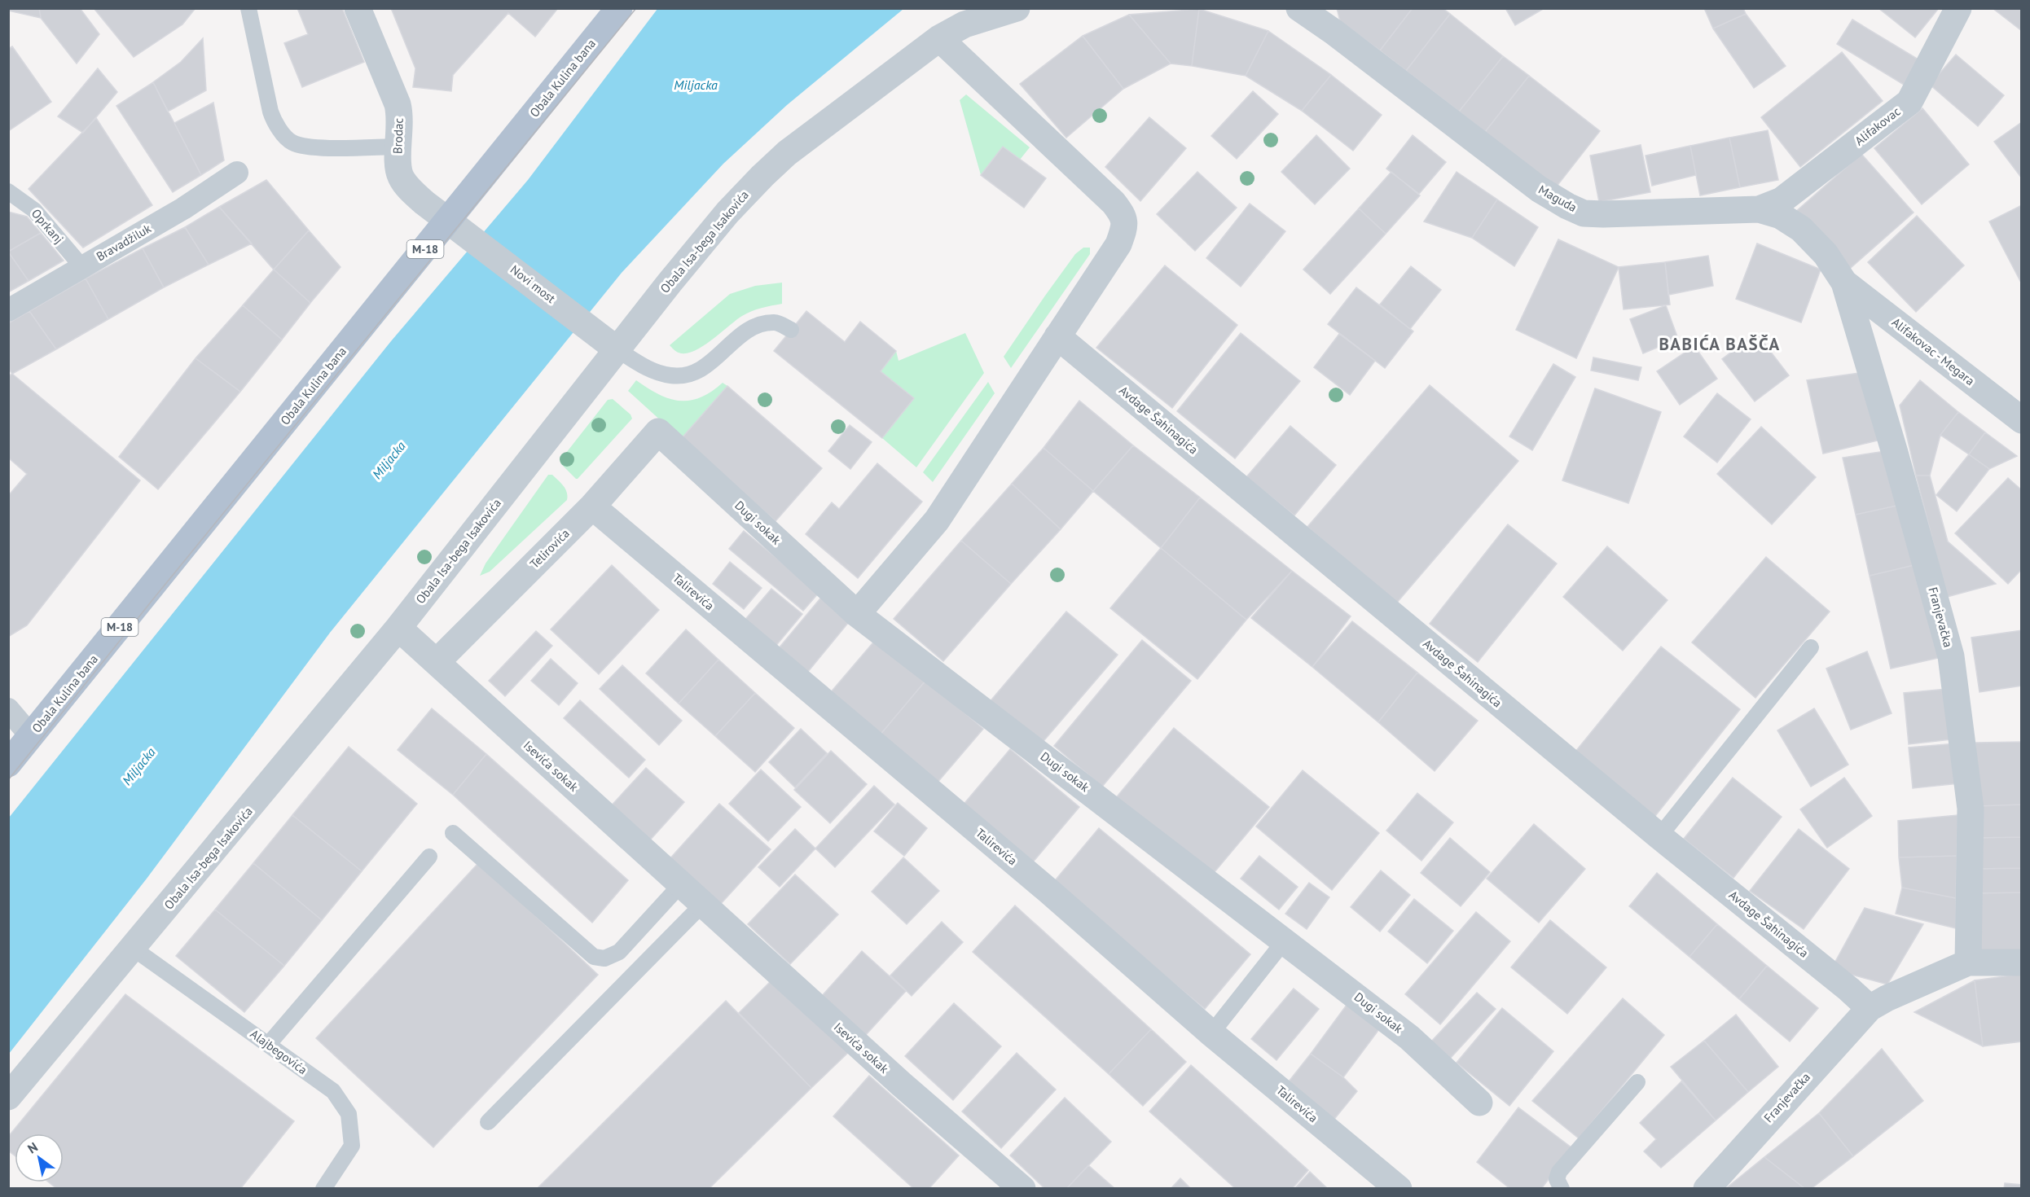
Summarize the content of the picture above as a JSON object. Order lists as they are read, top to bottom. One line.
{"streets":{"main road":["Obala Kulina bana","M-18"],"street":["Alifakovac","Brodac","Maguda","Obala Isa-bega Isakovića","Bravadžiluk","Novi most","Alifakovac - Megara","Avdage Šahinagića","Dugi sokak","Telirovića","Talirevića","Franjevačka","Isevića sokak"],"lane":["Oprkanj","Alajbegovića"]},"crossings":[["Obala Kulina bana","Brodac"],["Obala Kulina bana","Novi most"],["Alifakovac","Maguda"],["Brodac","Novi most"],["Maguda","Alifakovac - Megara"],["Maguda","Franjevačka"],["Oprkanj","Bravadžiluk"],["Obala Isa-bega Isakovića","Novi most"],["Obala Isa-bega Isakovića","Isevića sokak"],["Obala Isa-bega Isakovića","Alajbegovića"],["Alifakovac - Megara","Franjevačka"],["Avdage Šahinagića","Franjevačka"],["Dugi sokak","Telirovića"],["Telirovića","Talirevića"],["Telirovića","Isevića sokak"]],"districts":["BABIĆA BAŠČA"],"water":["Miljacka"],"north":"top left"}
